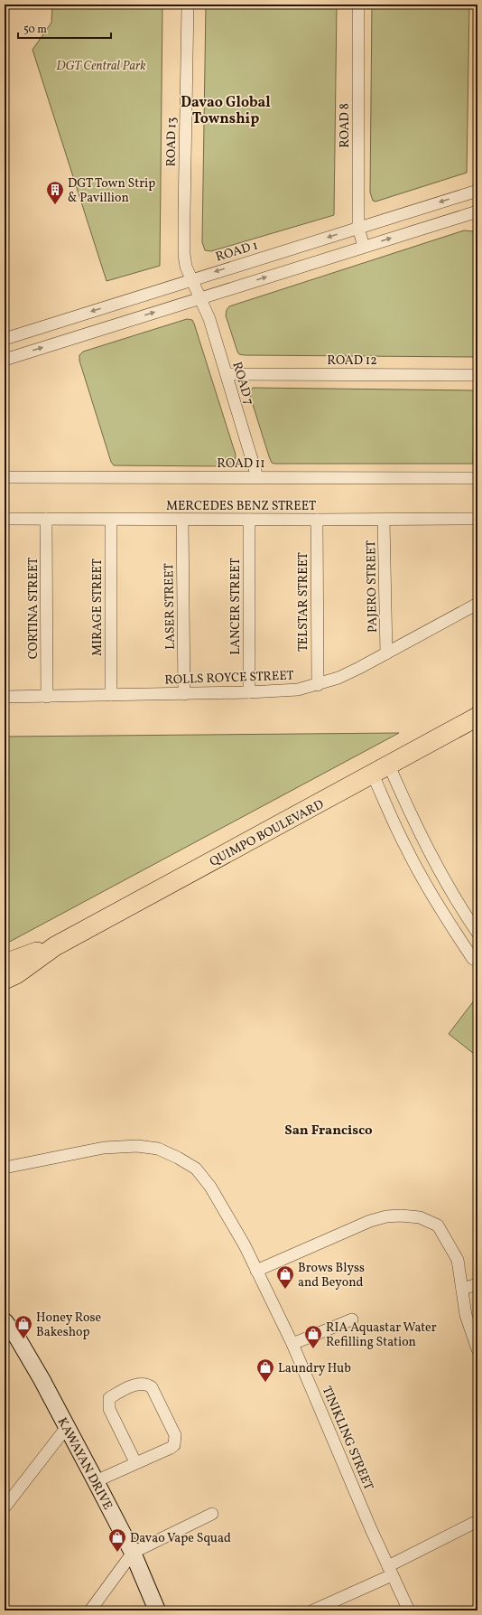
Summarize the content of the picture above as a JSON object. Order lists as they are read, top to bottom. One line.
{"streets":{"main road":["QUIMPO BOULEVARD"],"street":["ROAD 8","ROAD 13","ROAD 1","ROAD 12","ROAD 7","ROAD 11","MERCEDES BENZ STREET","PAJERO STREET","TELSTAR STREET","LASER STREET","LANCER STREET","MIRAGE STREET","CORTINA STREET","ROLLS ROYCE STREET","TINIKLING STREET","KAWAYAN DRIVE"]},"crossings":[["ROAD 8","ROAD 1"],["ROAD 13","ROAD 1"],["ROAD 13","ROAD 7"],["ROAD 12","ROAD 7"],["ROAD 7","ROAD 11"],["MERCEDES BENZ STREET","PAJERO STREET"],["MERCEDES BENZ STREET","TELSTAR STREET"],["MERCEDES BENZ STREET","LASER STREET"],["MERCEDES BENZ STREET","LANCER STREET"],["MERCEDES BENZ STREET","MIRAGE STREET"],["MERCEDES BENZ STREET","CORTINA STREET"],["PAJERO STREET","ROLLS ROYCE STREET"],["TELSTAR STREET","ROLLS ROYCE STREET"],["LASER STREET","ROLLS ROYCE STREET"],["LANCER STREET","ROLLS ROYCE STREET"],["MIRAGE STREET","ROLLS ROYCE STREET"],["CORTINA STREET","ROLLS ROYCE STREET"]],"districts":["Davao Global Township","San Francisco"],"parks":["DGT Central Park"],"places":{"building":["DGT Town Strip & Pavillion"],"shop":["Brows Blyss and Beyond","Honey Rose Bakeshop","RIA Aquastar Water Refilling Station","Laundry Hub","Davao Vape Squad"]},"scale_bar":"50 m"}
